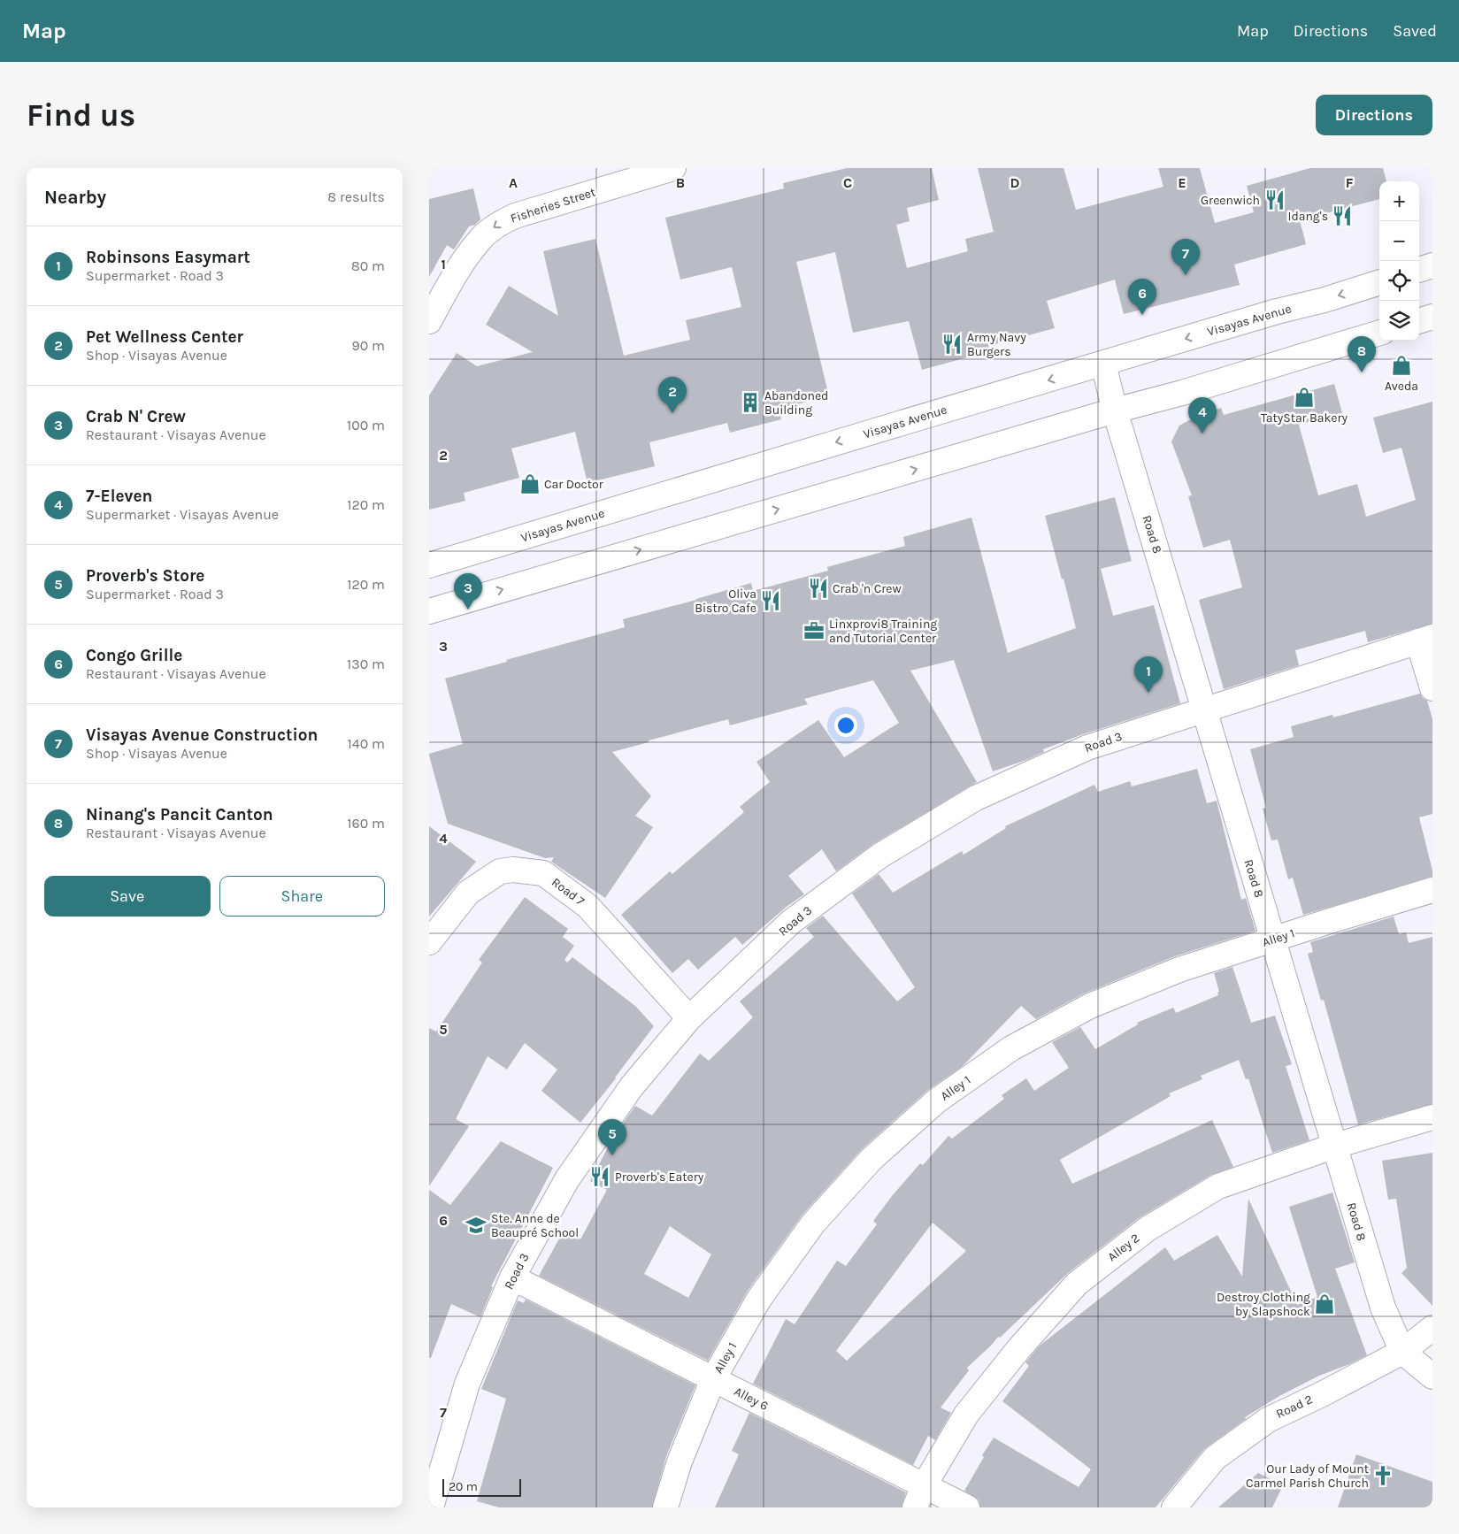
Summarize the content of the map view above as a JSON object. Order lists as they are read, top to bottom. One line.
{"streets":{"street":["Fisheries Street","Visayas Avenue","Road 8","Road 3","Road 7","Alley 1","Alley 2","Alley 6","Road 2"]},"crossings":[["Visayas Avenue","Road 8"],["Road 8","Road 3"],["Road 8","Alley 1"],["Road 8","Alley 2"],["Road 8","Road 2"],["Road 3","Road 7"],["Road 3","Alley 6"],["Alley 1","Alley 6"],["Alley 2","Alley 6"]],"one_way":["Fisheries Street"],"places":{"restaurant":["Greenwich","Idang's","Army Navy Burgers","Crab 'n Crew","Oliva Bistro Cafe","Proverb's Eatery"],"shop":["Aveda","TatyStar Bakery","Car Doctor","Destroy Clothing by Slapshock"],"building":["Abandoned Building"],"office":["Linxprovi8 Training and Tutorial Center"],"school or university":["Ste. Anne de Beaupré School"],"church":["Our Lady of Mount Carmel Parish Church"]},"scale_bar":"20 m","page":{"header":"Map","nav":["Map","Directions","Saved"],"buttons":["Directions",["Save","Share"]],"title":"Find us","heading":["Nearby","8 results"],"map_buttons":["+","−"],"list":[{"mark":"1","name":"Robinsons Easymart","note":"Supermarket · Road 3","value":"80 m"},{"mark":"2","name":"Pet Wellness Center","note":"Shop · Visayas Avenue","value":"90 m"},{"mark":"3","name":"Crab N' Crew","note":"Restaurant · Visayas Avenue","value":"100 m"},{"mark":"4","name":"7-Eleven","note":"Supermarket · Visayas Avenue","value":"120 m"},{"mark":"5","name":"Proverb's Store","note":"Supermarket · Road 3","value":"120 m"},{"mark":"6","name":"Congo Grille","note":"Restaurant · Visayas Avenue","value":"130 m"},{"mark":"7","name":"Visayas Avenue Construction","note":"Shop · Visayas Avenue","value":"140 m"},{"mark":"8","name":"Ninang's Pancit Canton","note":"Restaurant · Visayas Avenue","value":"160 m"}],"pins":["7","6","8","2","4","3","1","5"],"scale":"20 m"},"grid":{"columns":["A","B","C","D","E","F"],"rows":["1","2","3","4","5","6","7"]}}
